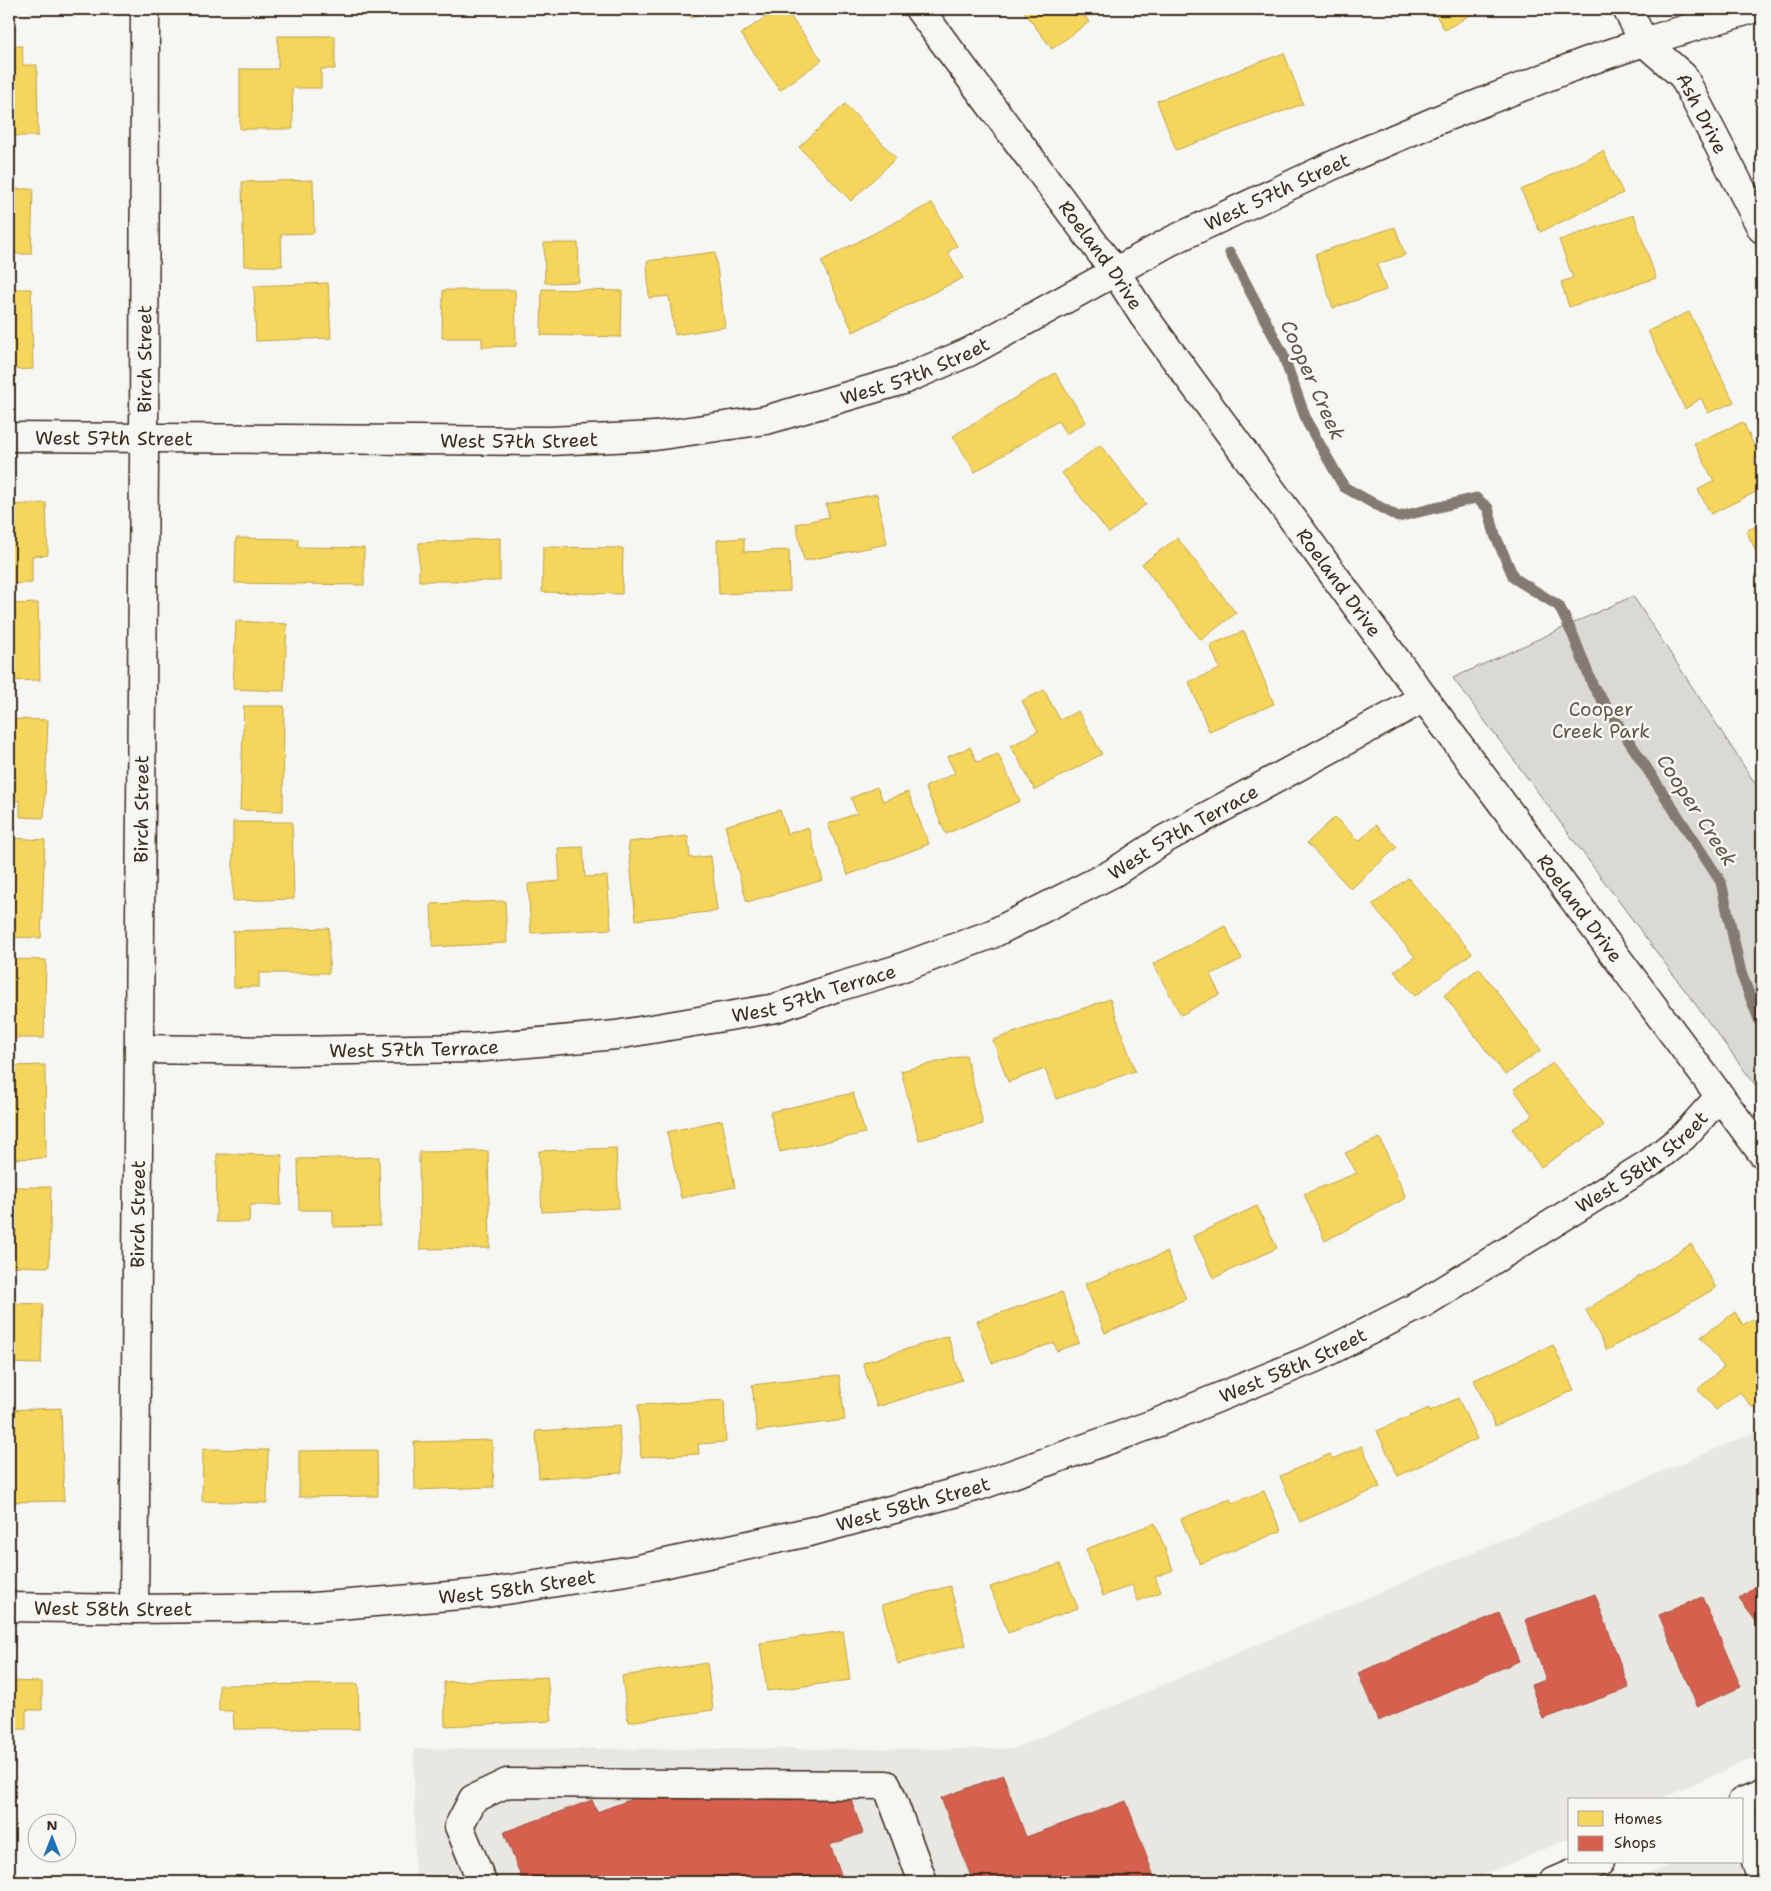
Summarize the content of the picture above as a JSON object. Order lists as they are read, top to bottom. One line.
{"streets":{"street":["Ash Drive","West 57th Street","Roeland Drive","Birch Street","West 57th Terrace","West 58th Street"]},"crossings":[["Ash Drive","West 57th Street"],["West 57th Street","Roeland Drive"],["West 57th Street","Birch Street"],["Roeland Drive","West 57th Terrace"],["Roeland Drive","West 58th Street"],["Birch Street","West 57th Terrace"],["Birch Street","West 58th Street"]],"water":["Cooper Creek"],"parks":["Cooper Creek Park"],"legend":["Homes","Shops"],"north":"top"}
